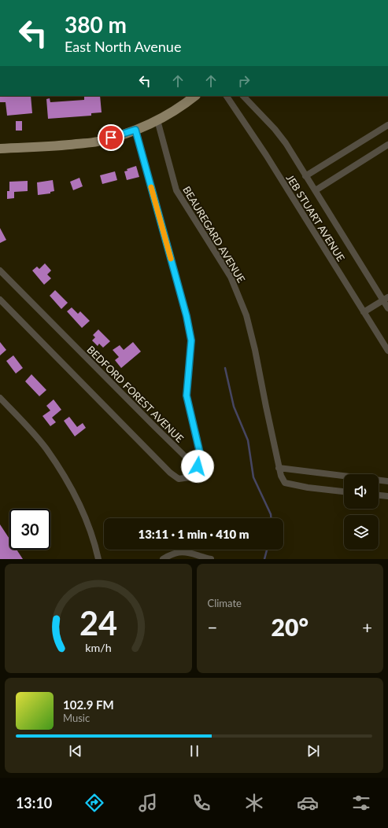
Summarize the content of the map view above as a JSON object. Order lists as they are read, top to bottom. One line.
{"streets":{"street":["JEB STUART AVENUE","BEAUREGARD AVENUE","BEDFORD FOREST AVENUE"]},"page":{"turn":["380 m","East North Avenue"],"limit":"30","trip":"13:11 · 1 min · 410 m","tile":"Climate","heat":["−","20°","+"],"song":["102.9 FM","Music"],"tabs":"13:10","gauge":["24","km/h"]}}
